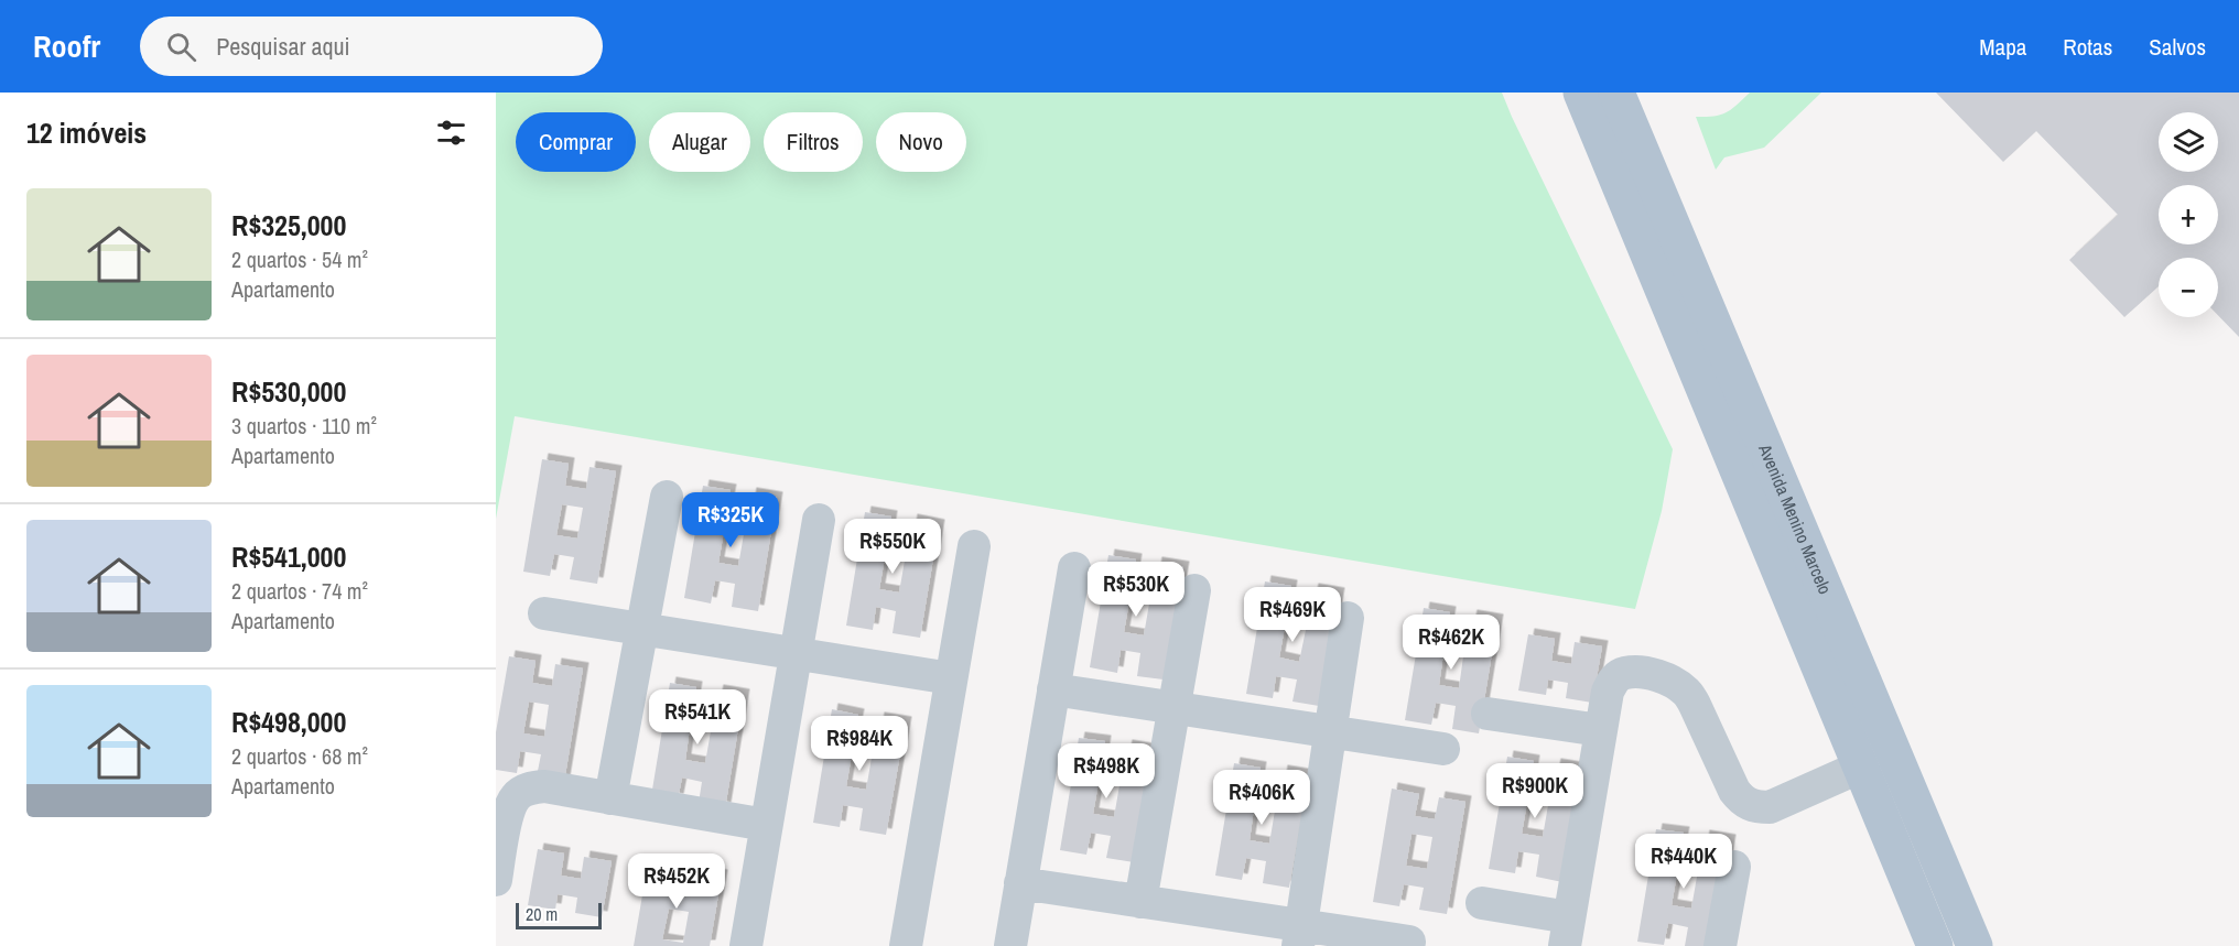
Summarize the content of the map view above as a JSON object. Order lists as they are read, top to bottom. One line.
{"streets":{"main road":["Avenida Menino Marcelo"]},"scale_bar":"20 m","page":{"header":"Roofr","search":"Pesquisar aqui","nav":["Mapa","Rotas","Salvos"],"heading":"12 imóveis","map_buttons":["+","−"],"chip":["Comprar","Alugar","Filtros","Novo"],"list":[{"name":"R$325,000","note":"2 quartos · 54 m² · Apartamento"},{"name":"R$530,000","note":"3 quartos · 110 m² · Apartamento"},{"name":"R$541,000","note":"2 quartos · 74 m² · Apartamento"},{"name":"R$498,000","note":"2 quartos · 68 m² · Apartamento"}],"price":["R$325K","R$550K","R$530K","R$469K","R$462K","R$541K","R$984K","R$498K","R$900K","R$406K","R$440K","R$452K"],"scale":"20 m"}}
